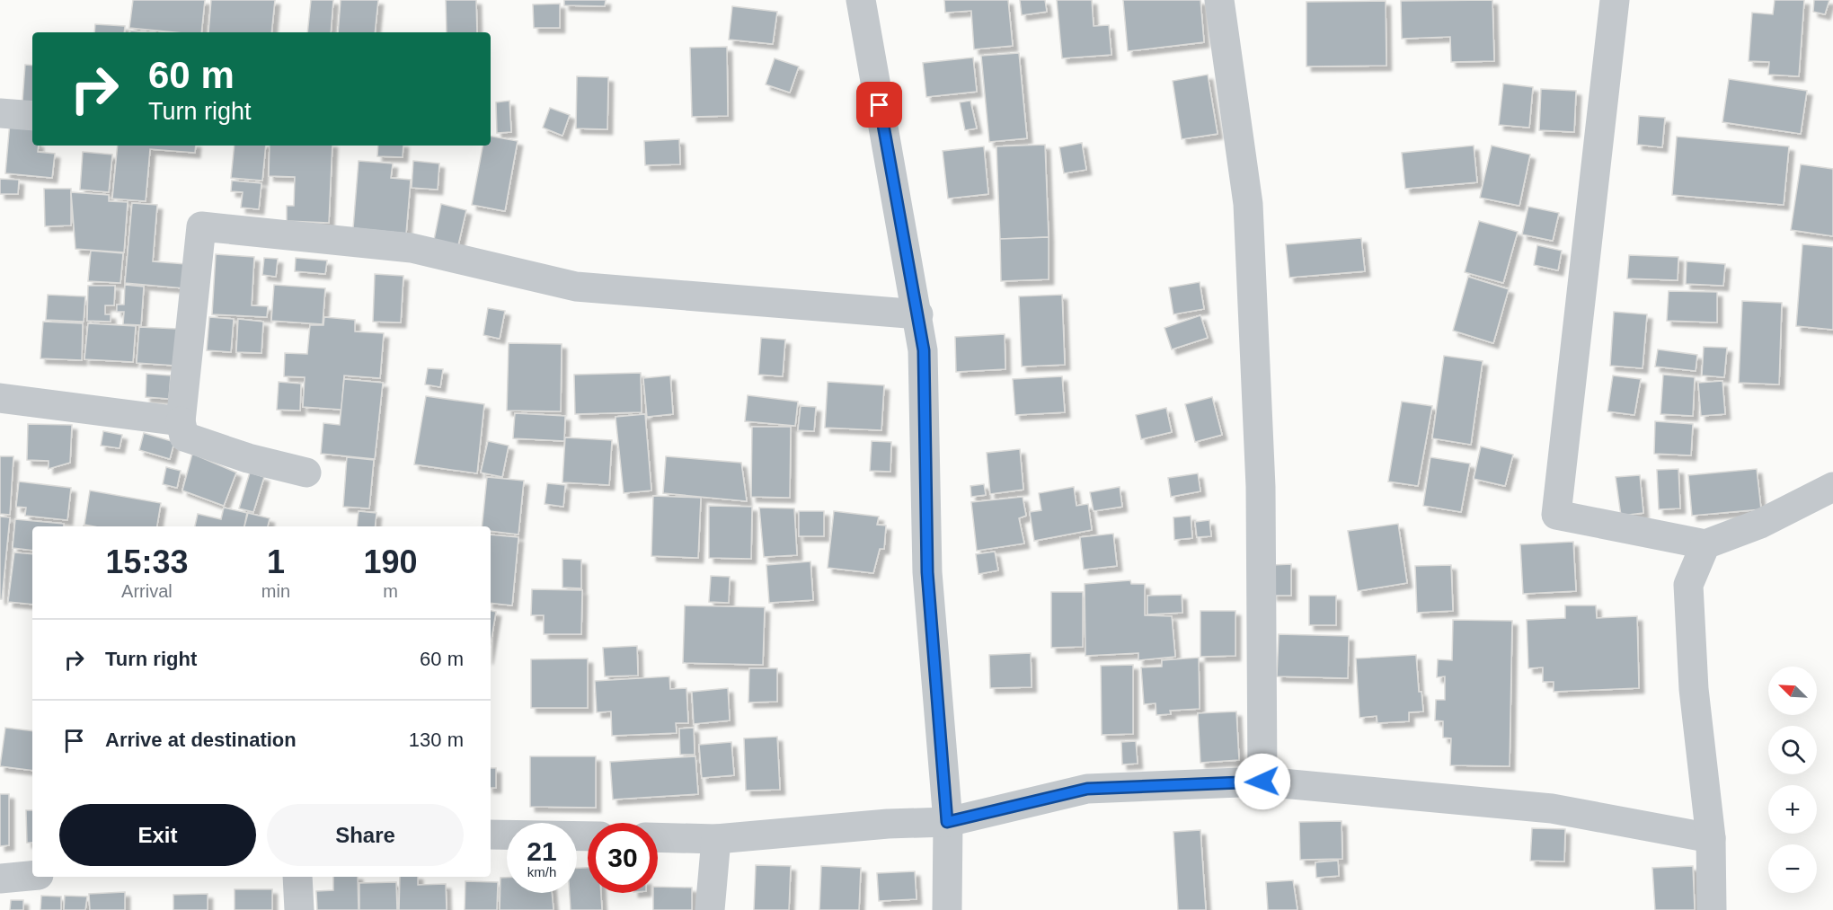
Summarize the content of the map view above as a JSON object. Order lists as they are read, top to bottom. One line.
{"north":"top left","page":{"turn":["60 m","Turn right"],"eta":["15:33","Arrival","1","min","190","m"],"list":[{"name":"Turn right","value":"60 m"},{"name":"Arrive at destination","value":"130 m"}],"map_buttons":["+","−"],"buttons":["Exit","Share"],"speed":"21 km/h","limit":"30"}}
